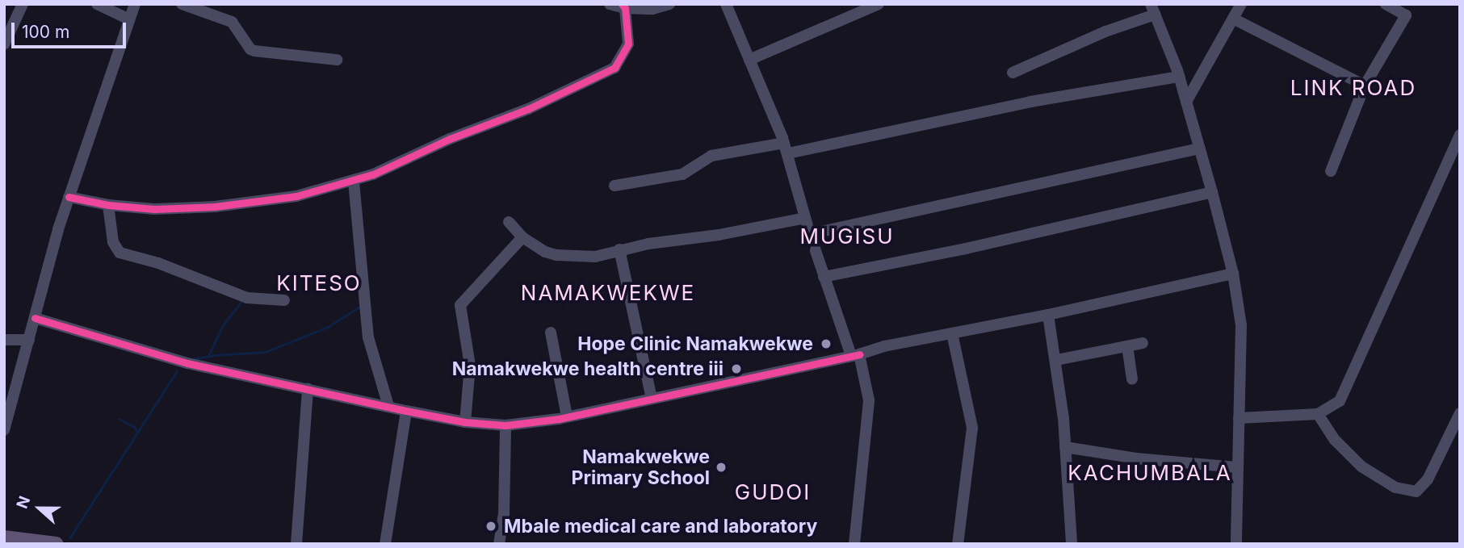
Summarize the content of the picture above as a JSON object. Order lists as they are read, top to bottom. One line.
{"districts":["LINK ROAD","MUGISU","KITESO","NAMAKWEKWE","KACHUMBALA","GUDOI"],"places":["Hope Clinic Namakwekwe","Namakwekwe health centre iii","Namakwekwe Primary School","Mbale medical care and laboratory"],"scale_bar":"100 m","north":"left"}
